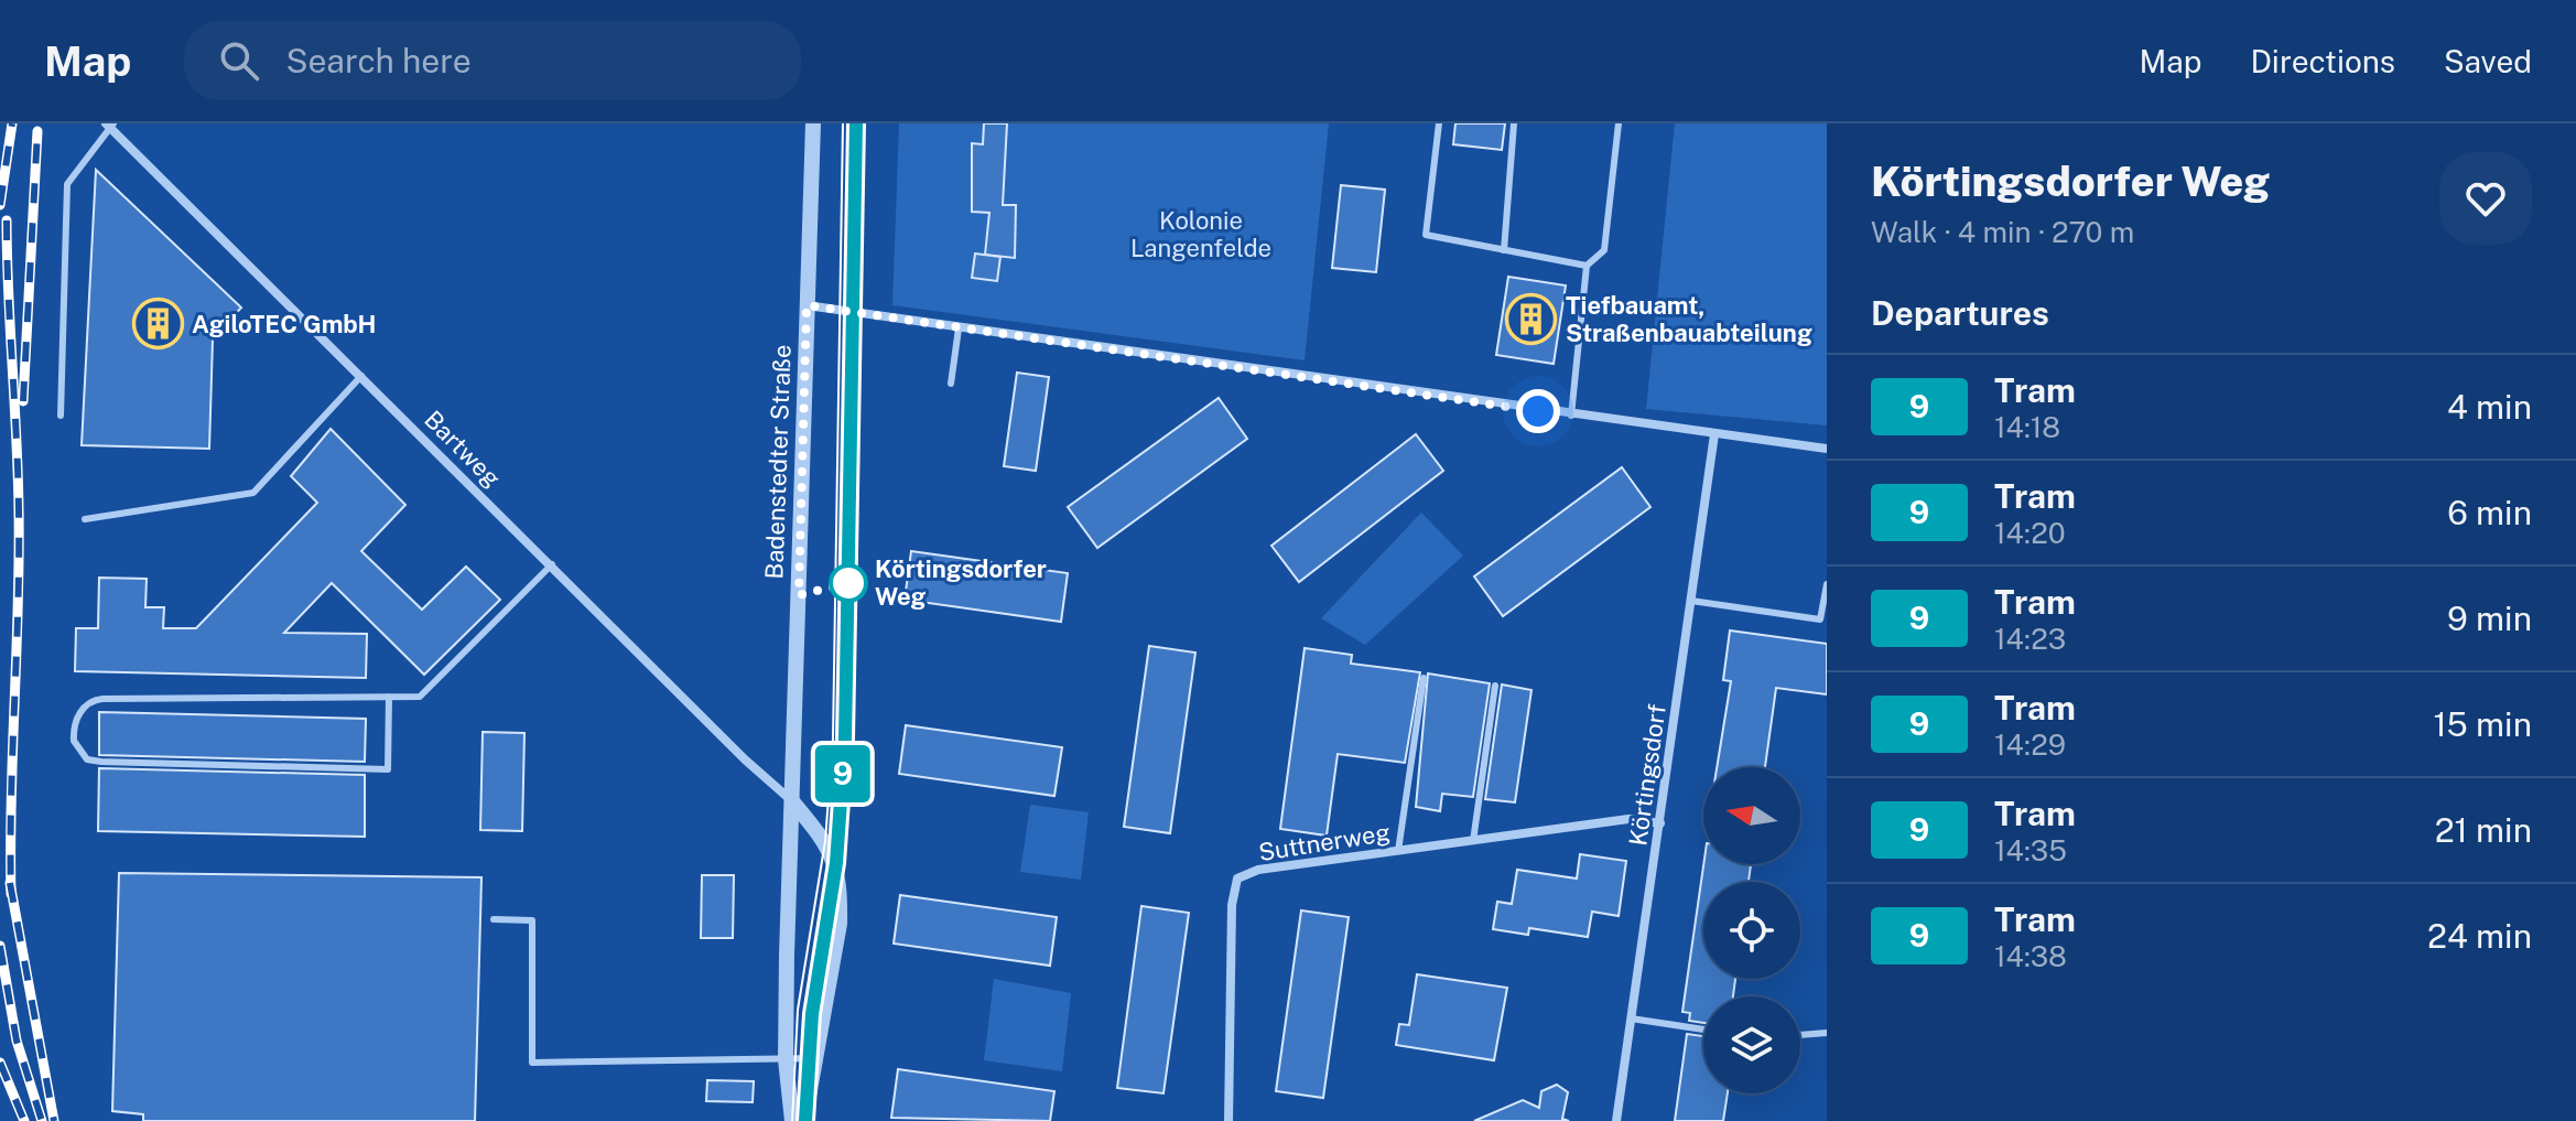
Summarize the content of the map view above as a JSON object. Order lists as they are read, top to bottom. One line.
{"streets":{"street":["Bartweg","Badenstedter Straße","Körtingsdorf","Suttnerweg"]},"crossings":[["Bartweg","Badenstedter Straße"],["Körtingsdorf","Suttnerweg"]],"parks":["Kolonie Langenfelde"],"places":{"building":["Tiefbauamt, Straßenbauabteilung","AgiloTEC GmbH"],"other":["Körtingsdorfer Weg"]},"lines":["tram line 9"],"north":"left","page":{"header":"Map","search":"Search here","nav":["Map","Directions","Saved"],"on_map":"9","heading":[["Körtingsdorfer Weg","Walk · 4 min · 270 m"],"Departures"],"list":[{"mark":"9","name":"Tram","note":"14:18","value":"4 min"},{"mark":"9","name":"Tram","note":"14:20","value":"6 min"},{"mark":"9","name":"Tram","note":"14:23","value":"9 min"},{"mark":"9","name":"Tram","note":"14:29","value":"15 min"},{"mark":"9","name":"Tram","note":"14:35","value":"21 min"},{"mark":"9","name":"Tram","note":"14:38","value":"24 min"}]}}
